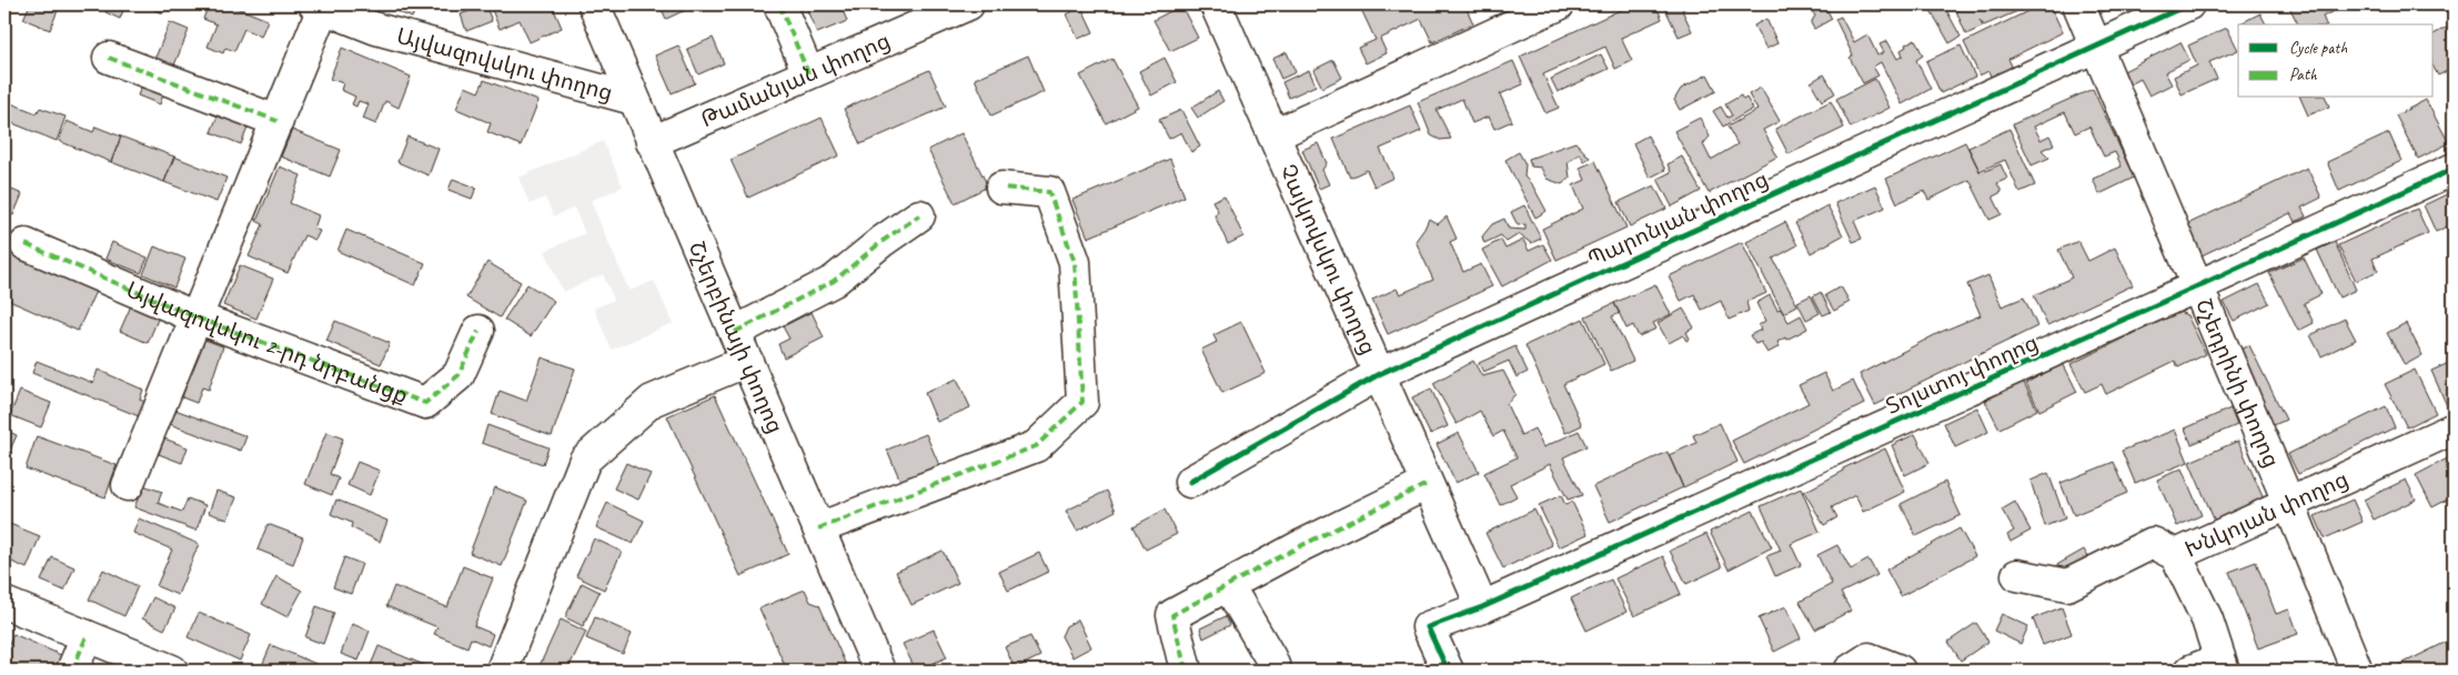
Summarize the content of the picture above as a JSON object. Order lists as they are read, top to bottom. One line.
{"streets":{"street":["Այվազովսկու փողոց","Թամանյան փողոց","Պարոնյան փողոց","Չայկովսկու փողոց","Շչերբինայի փողոց","Այվազովսկու 2-րդ նրբանցք","Տոլստոյ փողոց","Շչեդրինի փողոց","Խնկոյան փողոց"]},"crossings":[["Այվազովսկու փողոց","Շչերբինայի փողոց"],["Թամանյան փողոց","Շչերբինայի փողոց"],["Պարոնյան փողոց","Չայկովսկու փողոց"],["Պարոնյան փողոց","Շչեդրինի փողոց"],["Չայկովսկու փողոց","Տոլստոյ փողոց"],["Տոլստոյ փողոց","Շչեդրինի փողոց"],["Շչեդրինի փողոց","Խնկոյան փողոց"]],"legend":["Cycle path","Path"]}
